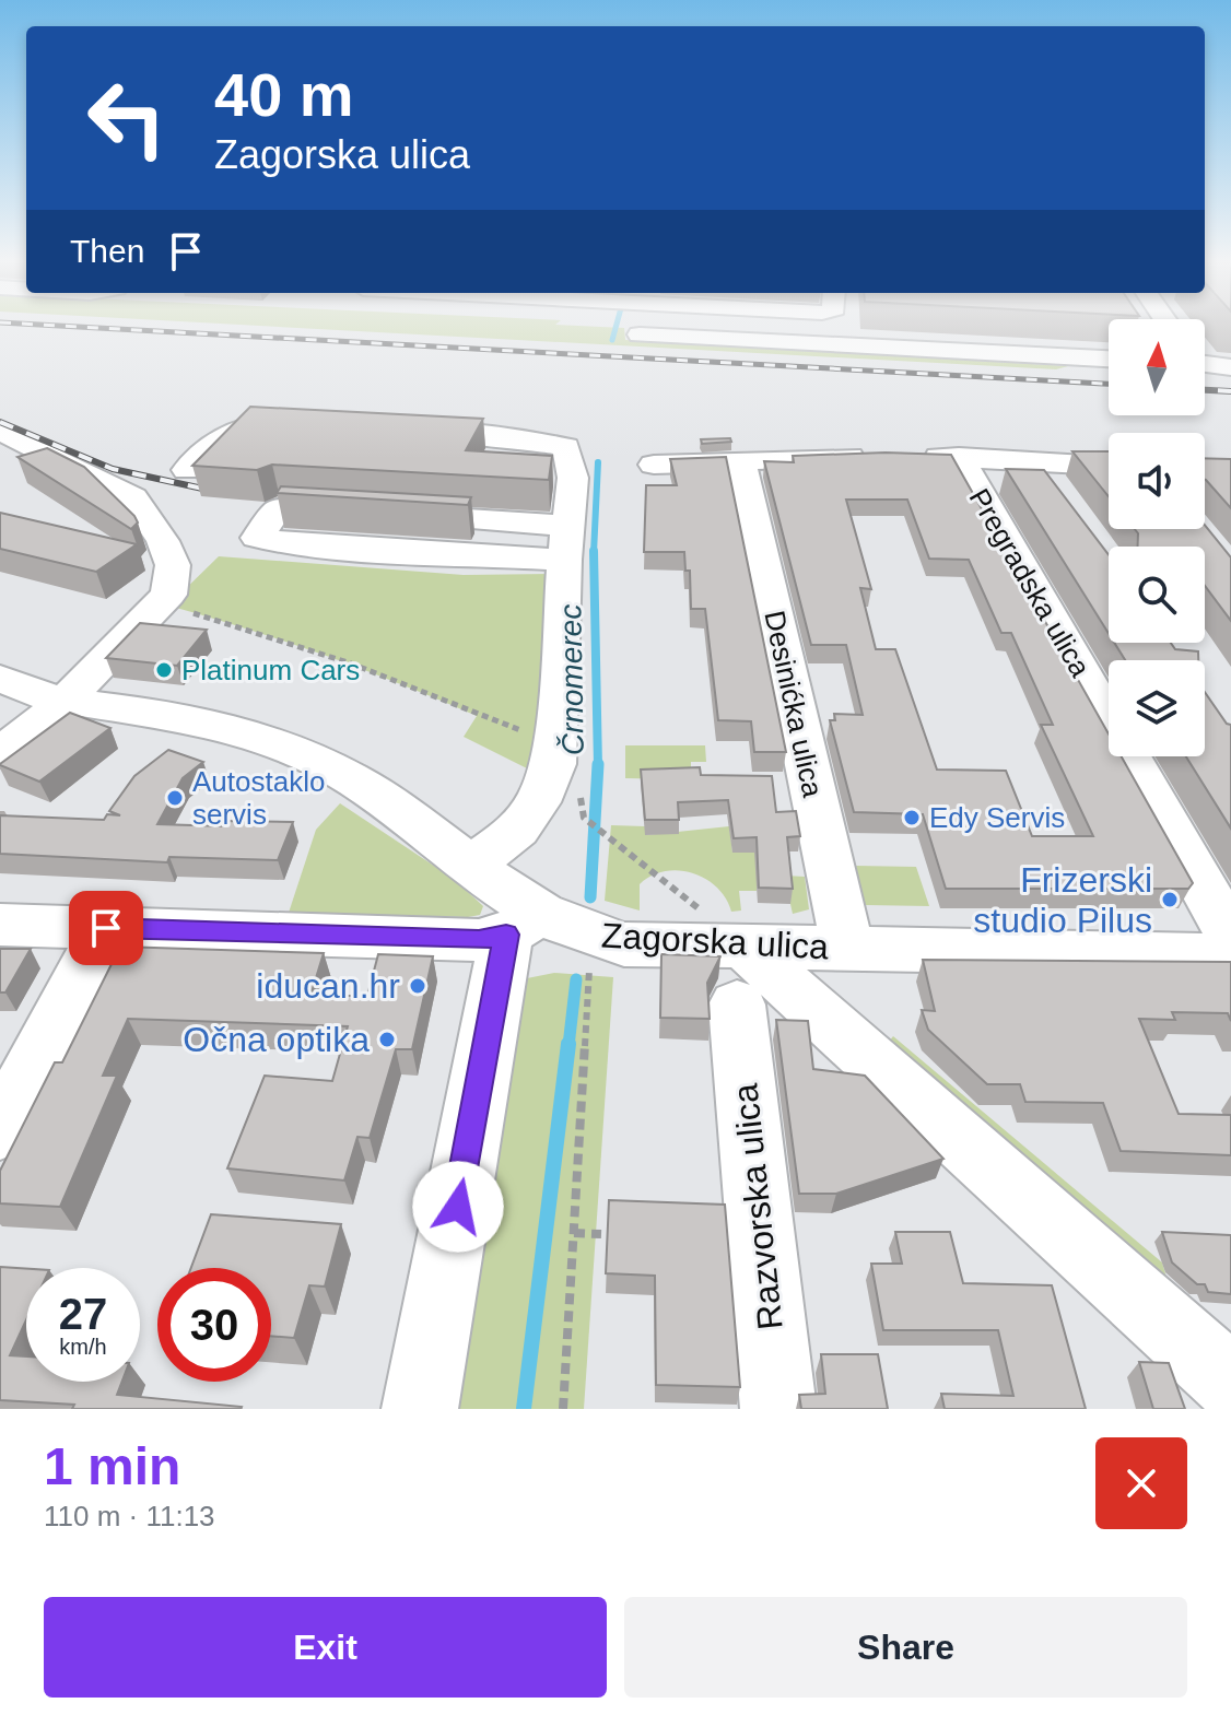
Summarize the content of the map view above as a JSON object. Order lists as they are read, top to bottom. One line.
{"streets":{"street":["Pregradska ulica","Desinićka ulica","Zagorska ulica","Razvorska ulica"]},"crossings":[["Desinićka ulica","Zagorska ulica"],["Zagorska ulica","Razvorska ulica"]],"water":["Črnomerec"],"places":["Platinum Cars","Autostaklo servis","Edy Servis","Frizerski studio Pilus","iducan.hr","Očna optika"],"north":"top","page":{"turn":["40 m","Zagorska ulica"],"then":"Then","speed":"27 km/h","limit":"30","heading":["1 min","110 m · 11:13"],"buttons":["Exit","Share"]}}
